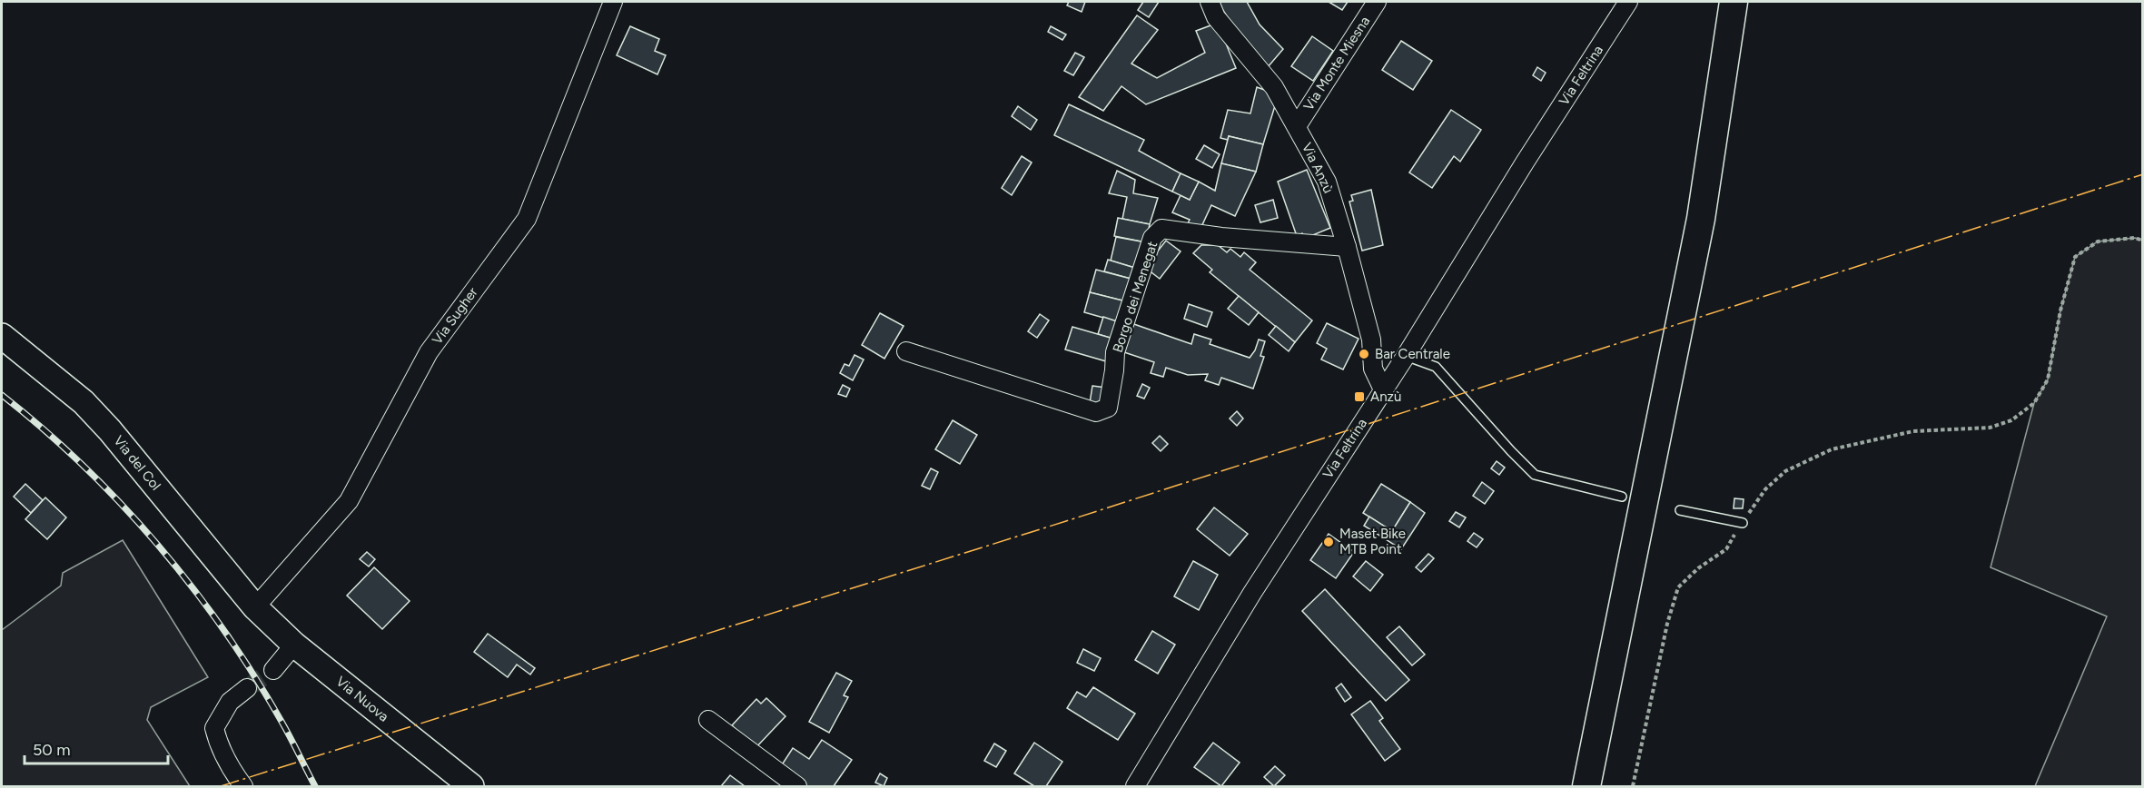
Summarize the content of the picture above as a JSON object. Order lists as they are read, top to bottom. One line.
{"streets":{"street":["Via Monte Miesna","Via Feltrina","Via Anzù","Borgo dei Menegat","Via Sugher","Via del Col","Via Nuova"]},"crossings":[["Via Monte Miesna","Via Anzù"],["Via Feltrina","Via Anzù"],["Via Anzù","Borgo dei Menegat"],["Via Sugher","Via del Col"],["Via Sugher","Via Nuova"],["Via del Col","Via Nuova"]],"places":{"other":["Bar Centrale","Maset Bike MTB Point"],"transit":["Anzù"]},"scale_bar":"50 m"}
